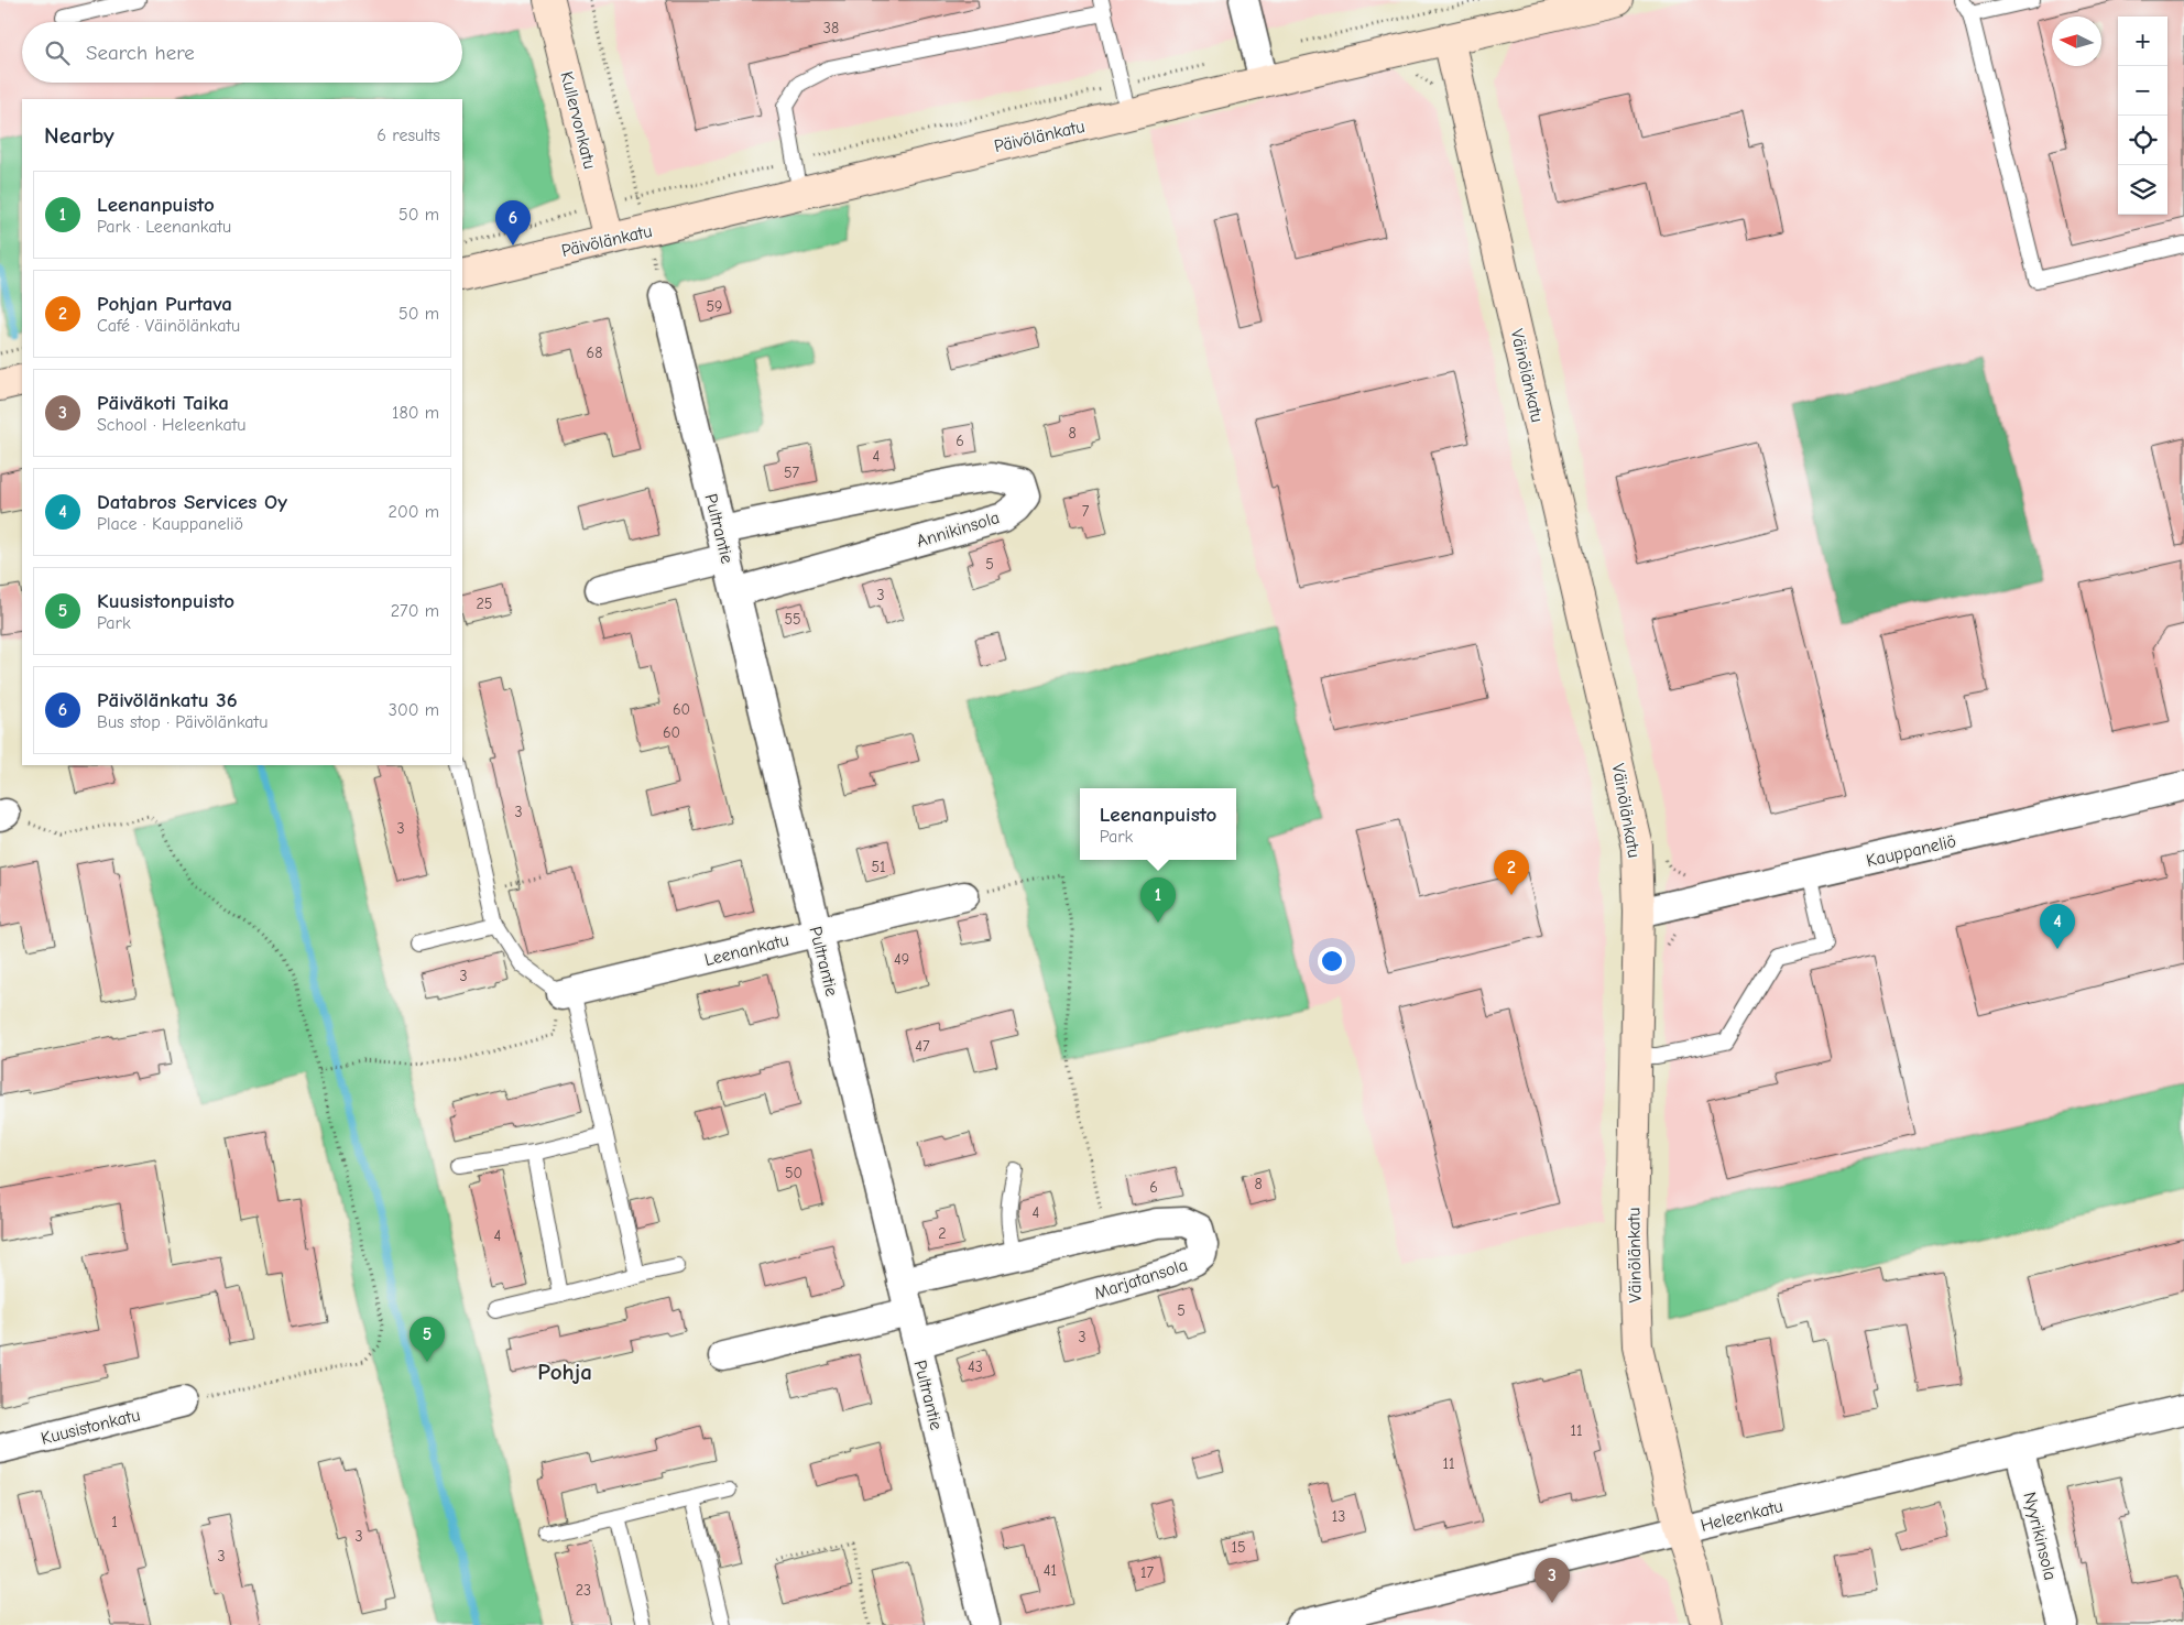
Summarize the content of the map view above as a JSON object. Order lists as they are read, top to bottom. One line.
{"streets":{"street":["Kullervonkatu","Päivölänkatu","Väinölänkatu","Pultrantie","Annikinsola","Kauppaneliö","Leenankatu","Marjatansola","Kuusistonkatu","Heleenkatu","Nyyrikinsola"]},"crossings":[["Kullervonkatu","Päivölänkatu"],["Päivölänkatu","Väinölänkatu"],["Väinölänkatu","Kauppaneliö"],["Väinölänkatu","Heleenkatu"],["Pultrantie","Annikinsola"],["Pultrantie","Leenankatu"],["Pultrantie","Marjatansola"],["Heleenkatu","Nyyrikinsola"]],"districts":["Pohja"],"house_numbers":["38","59","68","8","6","4","57","7","5","3","25","55","60","60","3","3","51","49","3","47","50","8","6","4","2","4","5","3","43","11","11","13","1","3","15","3","41","17","23"],"north":"left","page":{"map_buttons":["+","−"],"search":"Search here","heading":["Nearby","6 results"],"list":[{"mark":"1","name":"Leenanpuisto","note":"Park · Leenankatu","value":"50 m"},{"mark":"2","name":"Pohjan Purtava","note":"Café · Väinölänkatu","value":"50 m"},{"mark":"3","name":"Päiväkoti Taika","note":"School · Heleenkatu","value":"180 m"},{"mark":"4","name":"Databros Services Oy","note":"Place · Kauppaneliö","value":"200 m"},{"mark":"5","name":"Kuusistonpuisto","note":"Park","value":"270 m"},{"mark":"6","name":"Päivölänkatu 36","note":"Bus stop · Päivölänkatu","value":"300 m"}],"pins":["6","2","1","4","5","3"],"popup":["Leenanpuisto","Park"]}}
